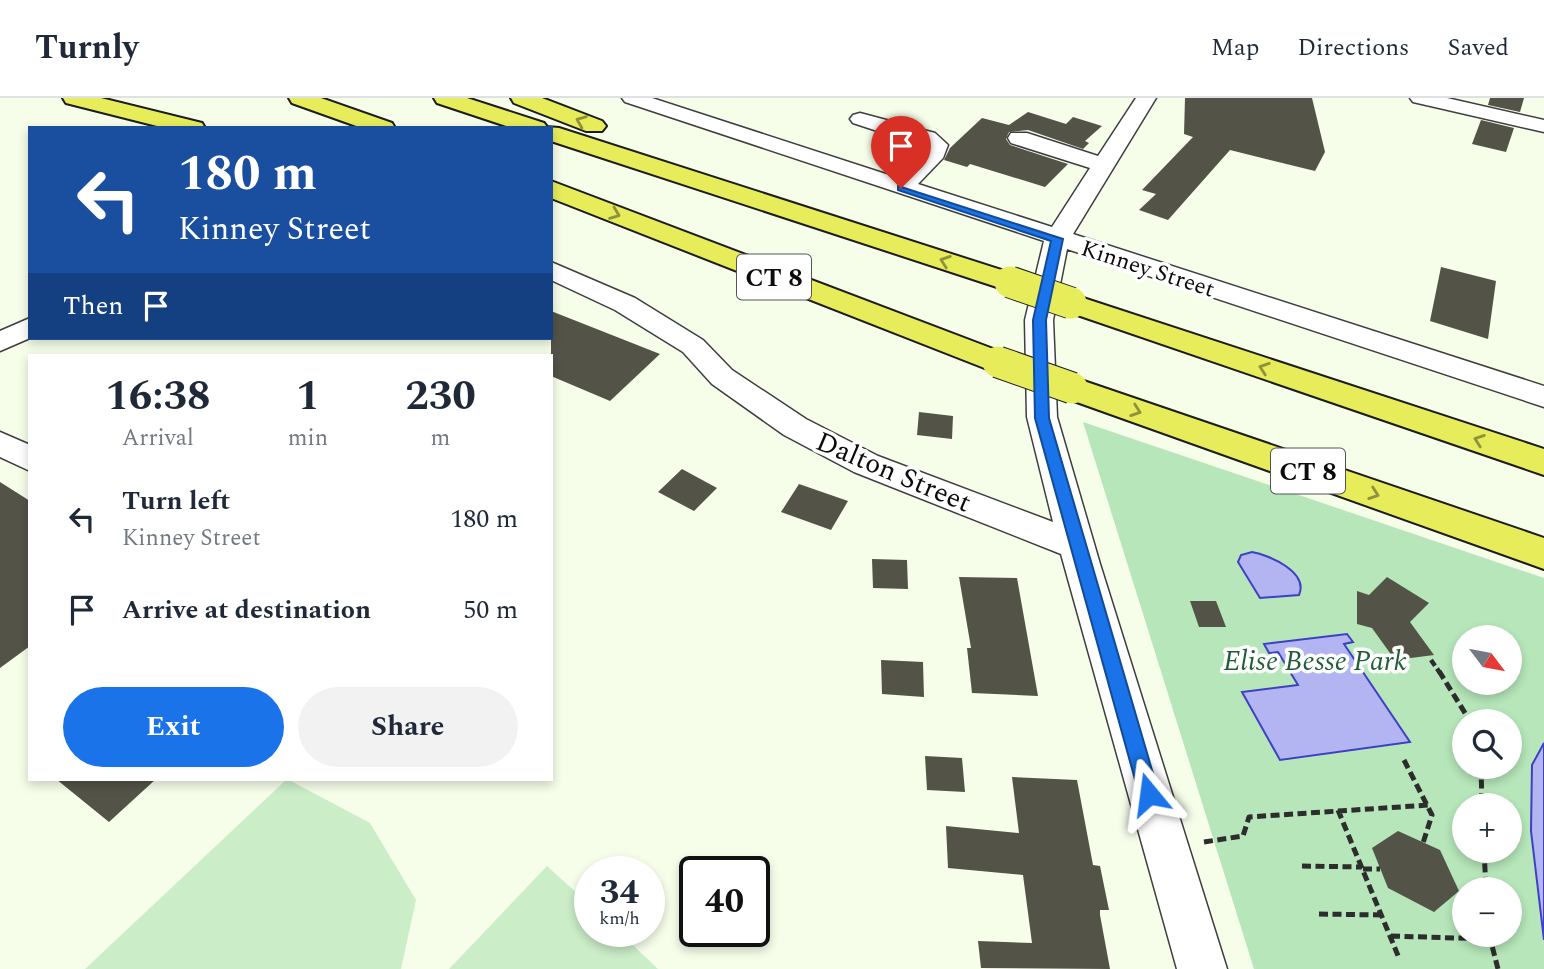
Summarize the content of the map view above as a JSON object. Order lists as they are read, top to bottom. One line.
{"streets":{"highway":["CT 8"],"street":["Kinney Street","Dalton Street"]},"parks":["Elise Besse Park"],"north":"bottom right","page":{"header":"Turnly","nav":["Map","Directions","Saved"],"turn":["180 m","Kinney Street"],"then":"Then","eta":["16:38","Arrival","1","min","230","m"],"list":[{"name":"Turn left","note":"Kinney Street","value":"180 m"},{"name":"Arrive at destination","value":"50 m"}],"map_buttons":["+","−"],"buttons":["Exit","Share"],"speed":"34 km/h","limit":"40"}}
